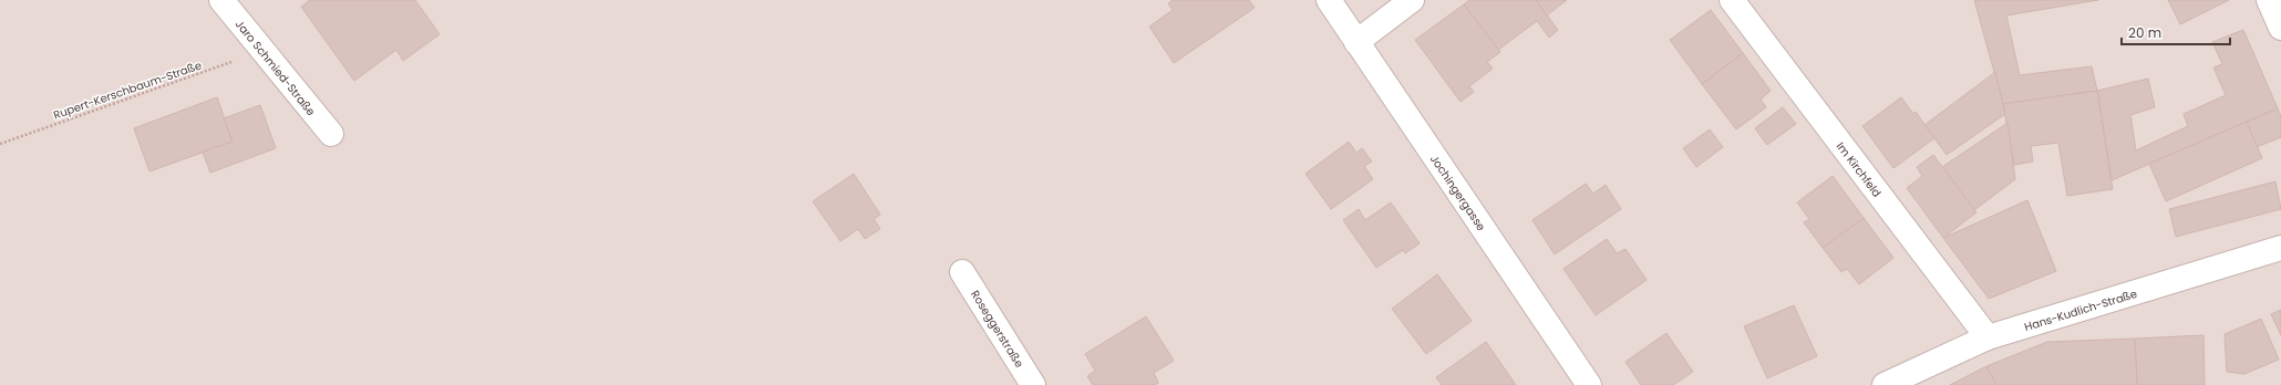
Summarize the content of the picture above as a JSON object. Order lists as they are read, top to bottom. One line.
{"streets":{"street":["Jaro Schmied-Straße","Im Kirchfeld","Jochingergasse","Hans-Kudlich-Straße","Roseggerstraße"],"path":["Rupert-Kerschbaum-Straße"]},"crossings":[["Jaro Schmied-Straße","Rupert-Kerschbaum-Straße"],["Im Kirchfeld","Hans-Kudlich-Straße"]],"scale_bar":"20 m"}
